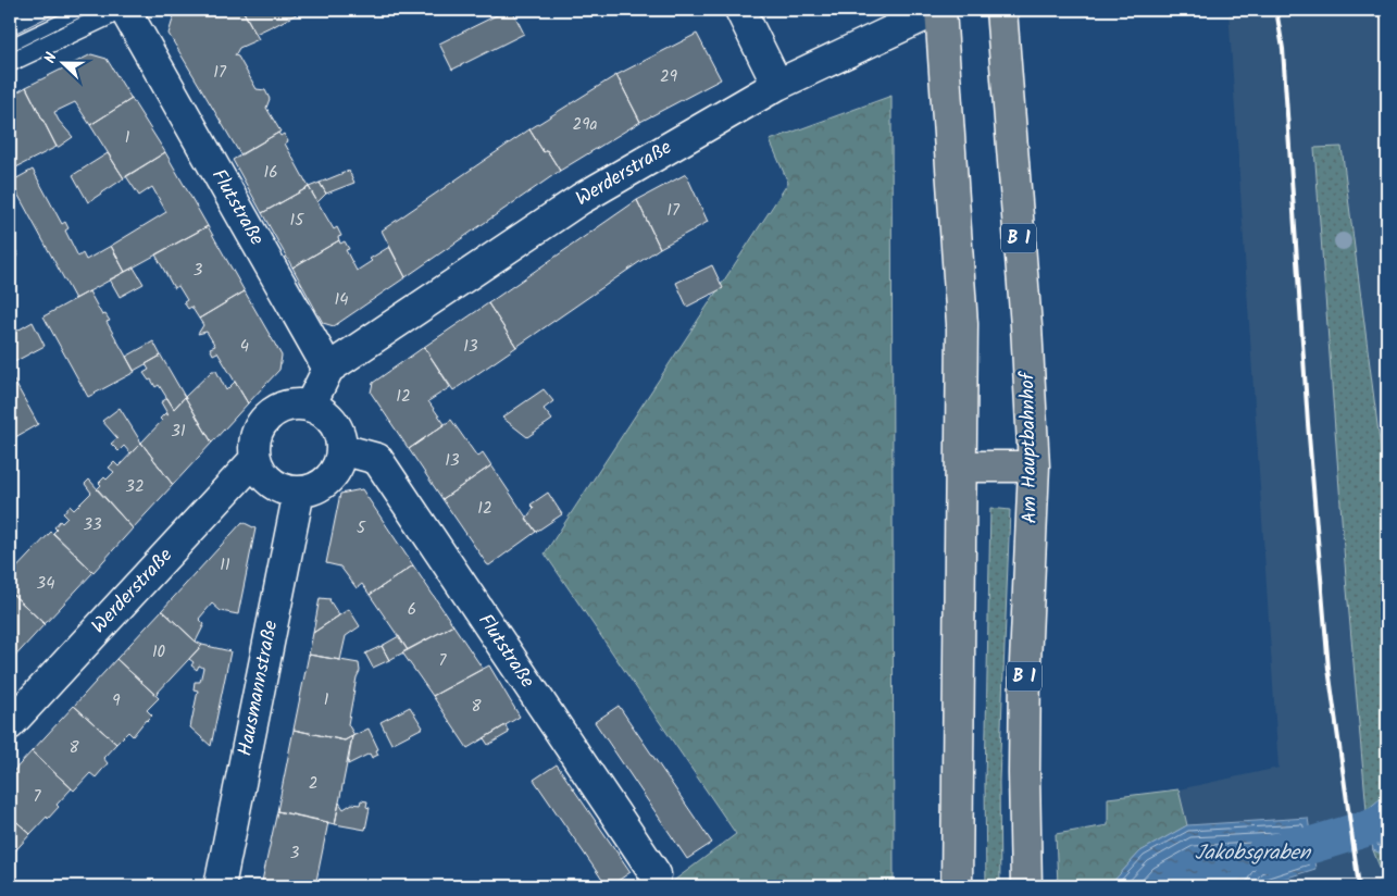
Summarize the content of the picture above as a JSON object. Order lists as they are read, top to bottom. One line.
{"streets":{"main road":["B 1","Am Hauptbahnhof"],"street":["Werderstraße","Flutstraße","Hausmannstraße"]},"crossings":[["Werderstraße","Flutstraße"],["Werderstraße","Hausmannstraße"],["Flutstraße","Hausmannstraße"]],"water":["Jakobsgraben"],"house_numbers":["17","29","29a","1","16","17","15","3","14","4","13","12","31","13","32","12","33","5","11","34","6","10","7","1","9","8","8","2","7","3"],"north":"left"}
